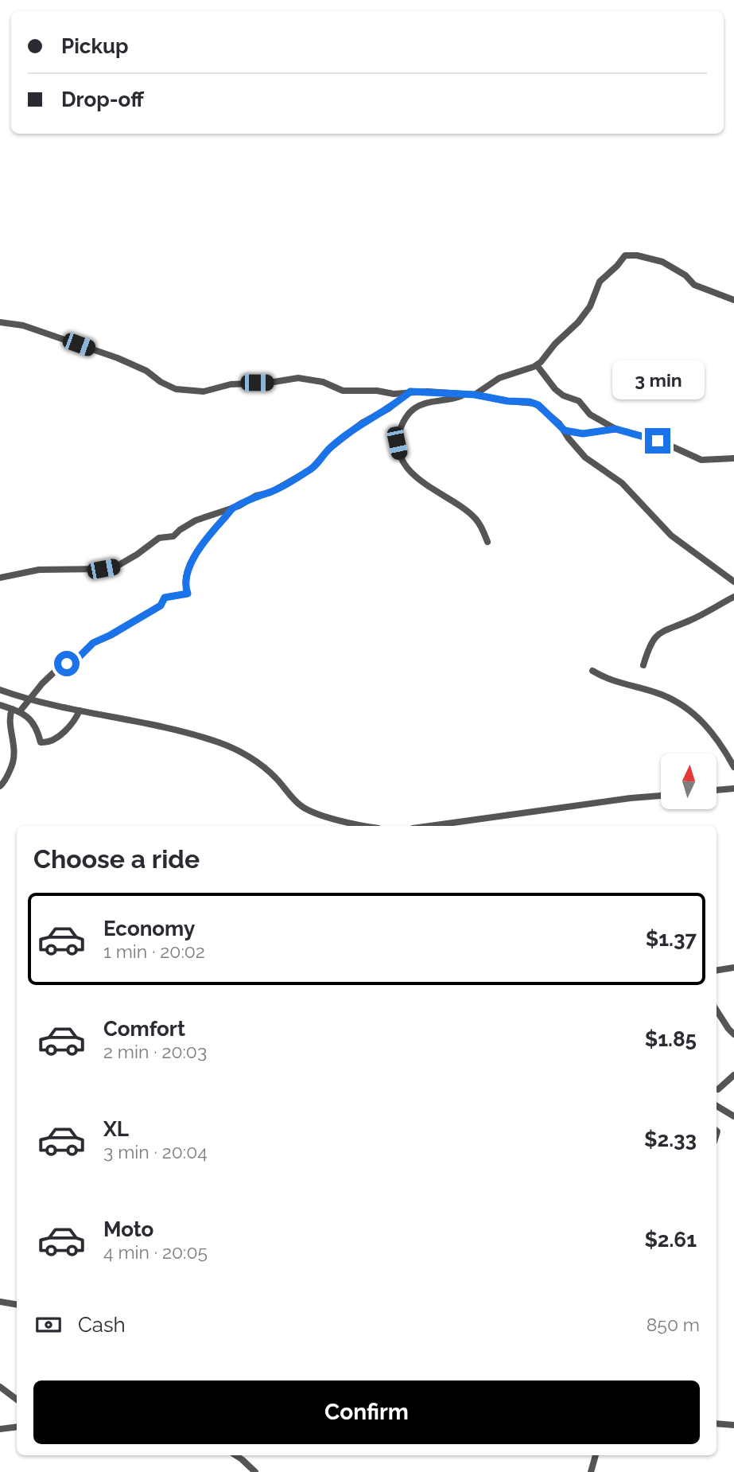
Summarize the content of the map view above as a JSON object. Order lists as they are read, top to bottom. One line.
{"north":"top","page":{"banner":["Pickup","Drop-off"],"bubble":"3 min","heading":"Choose a ride","list":[{"name":"Economy","note":"1 min · 20:02","value":"$1.37"},{"name":"Comfort","note":"2 min · 20:03","value":"$1.85"},{"name":"XL","note":"3 min · 20:04","value":"$2.33"},{"name":"Moto","note":"4 min · 20:05","value":"$2.61"}],"pay":["Cash","850 m"],"buttons":"Confirm"}}
